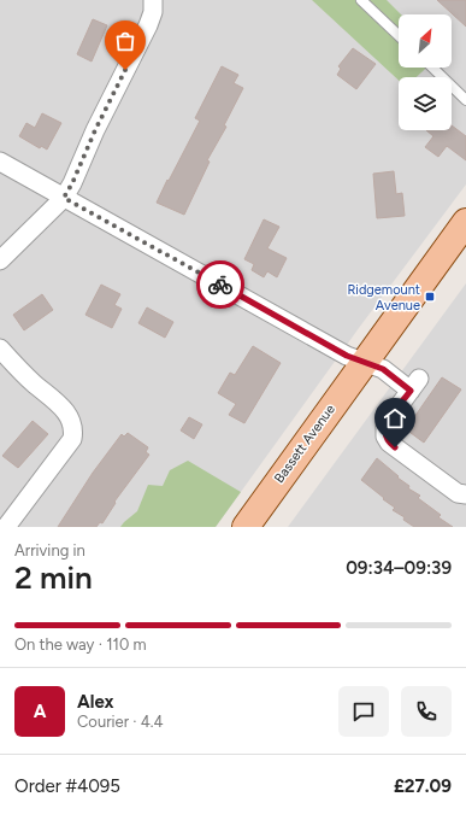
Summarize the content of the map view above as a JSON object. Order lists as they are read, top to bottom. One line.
{"streets":{"main road":["Bassett Avenue"]},"places":{"transit":["Ridgemount Avenue"]},"north":"top right","page":{"heading":["2 min","Arriving in","09:34–09:39"],"panel":["Alex","Courier · 4.4","Order #4095","£27.09"],"bar":"On the way · 110 m","round":"A"}}
